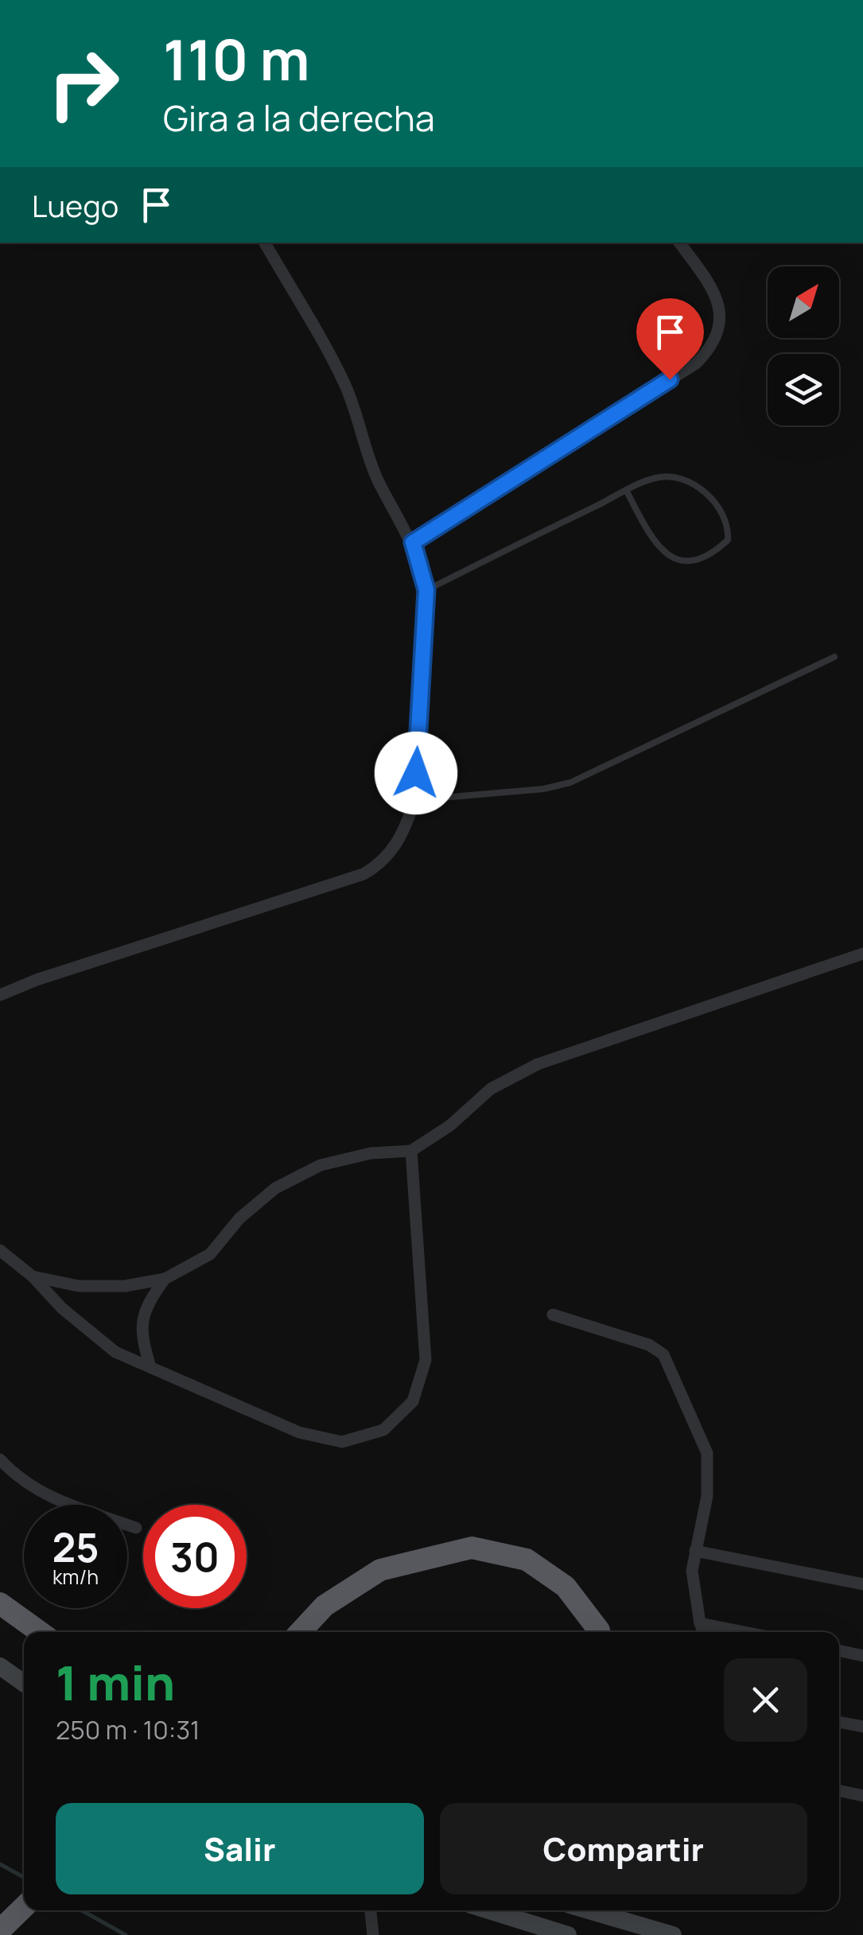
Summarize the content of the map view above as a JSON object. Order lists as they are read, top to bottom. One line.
{"north":"top right","page":{"turn":["110 m","Gira a la derecha"],"then":"Luego","speed":"25 km/h","limit":"30","heading":["1 min","250 m · 10:31"],"buttons":["Salir","Compartir"]}}
